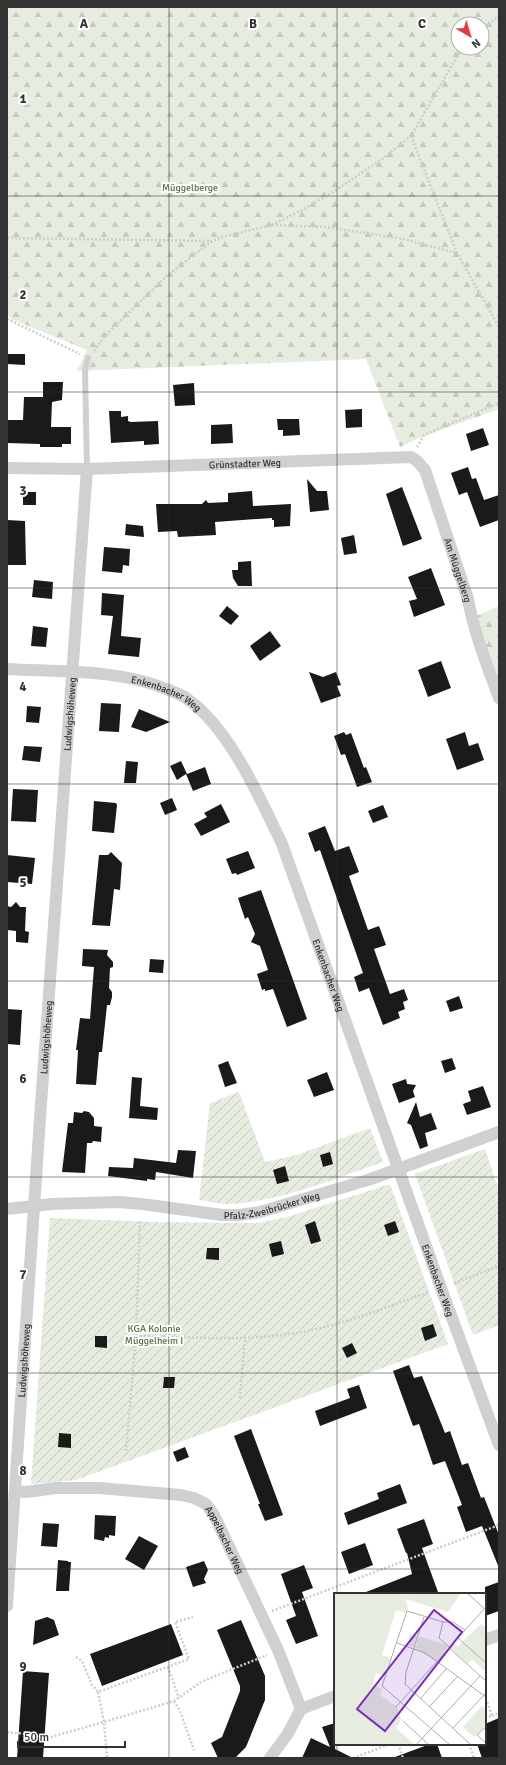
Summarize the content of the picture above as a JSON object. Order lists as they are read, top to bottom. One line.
{"streets":{"street":["Grünstadter Weg","Am Müggelberg","Enkenbacher Weg","Ludwigshöheweg","Pfalz-Zweibrücker Weg","Appelbacher Weg"]},"crossings":[["Grünstadter Weg","Am Müggelberg"],["Grünstadter Weg","Ludwigshöheweg"],["Enkenbacher Weg","Ludwigshöheweg"],["Enkenbacher Weg","Pfalz-Zweibrücker Weg"],["Ludwigshöheweg","Pfalz-Zweibrücker Weg"],["Ludwigshöheweg","Appelbacher Weg"]],"parks":["Müggelberge","KGA Kolonie Müggelheim I"],"scale_bar":"50 m","north":"bottom right","grid":{"columns":["A","B","C"],"rows":["1","2","3","4","5","6","7","8","9"]}}
